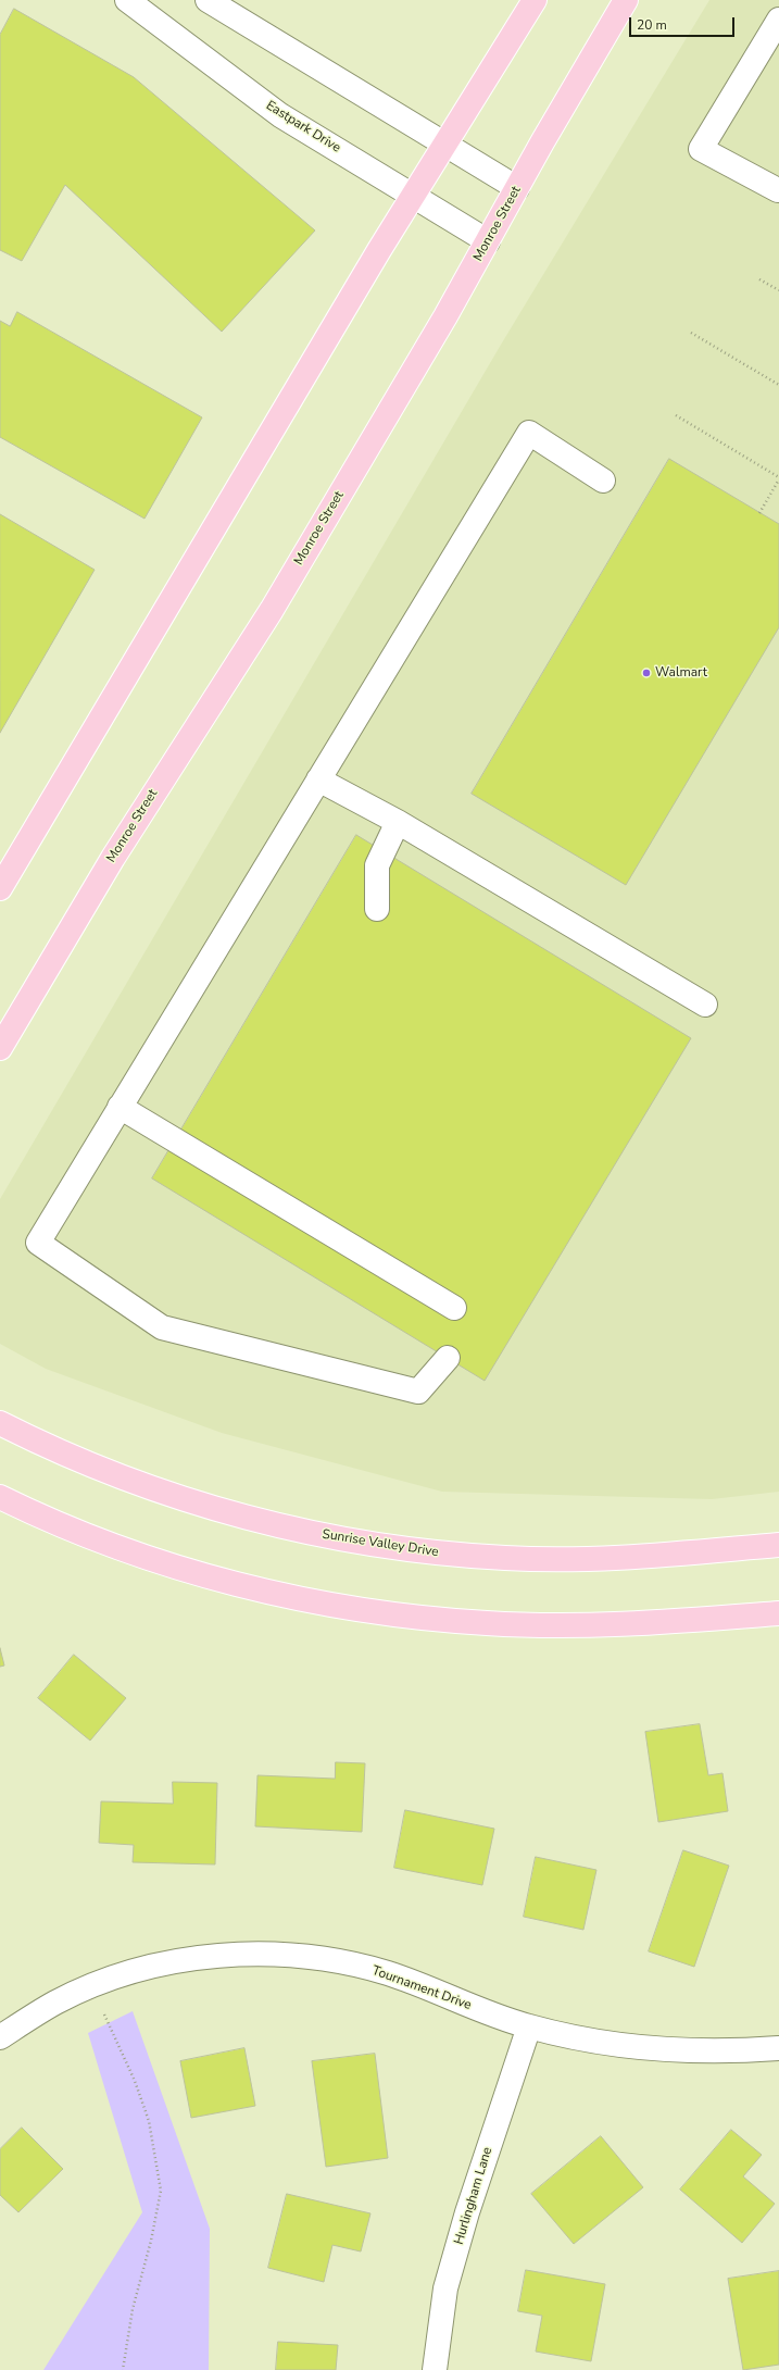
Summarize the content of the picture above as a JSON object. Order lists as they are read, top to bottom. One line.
{"streets":{"main road":["Monroe Street","Sunrise Valley Drive"],"street":["Eastpark Drive","Tournament Drive","Hurlingham Lane"]},"crossings":[["Eastpark Drive","Monroe Street"],["Tournament Drive","Hurlingham Lane"]],"places":["Walmart"],"scale_bar":"20 m"}
